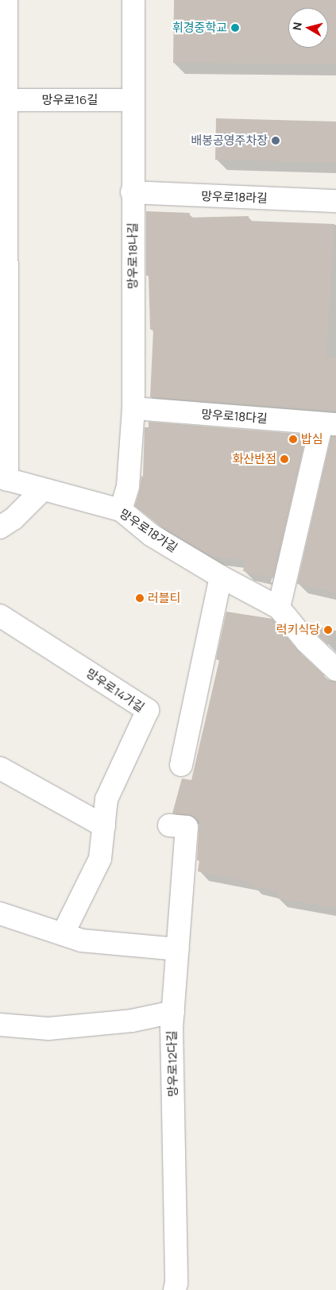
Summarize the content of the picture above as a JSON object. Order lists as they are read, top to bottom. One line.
{"streets":{"street":["망우로16길","망우로18라길","망우로18나길","망우로18다길","망우로18가길","망우로14가길","망우로12다길"]},"crossings":[["망우로16길","망우로18나길"],["망우로16길","망우로18가길"],["망우로18라길","망우로18나길"],["망우로18나길","망우로18다길"],["망우로18나길","망우로18가길"]],"places":["휘경중학교","배봉공영주차장","밥심","화산반점","러블티","럭키식당"],"north":"left"}
